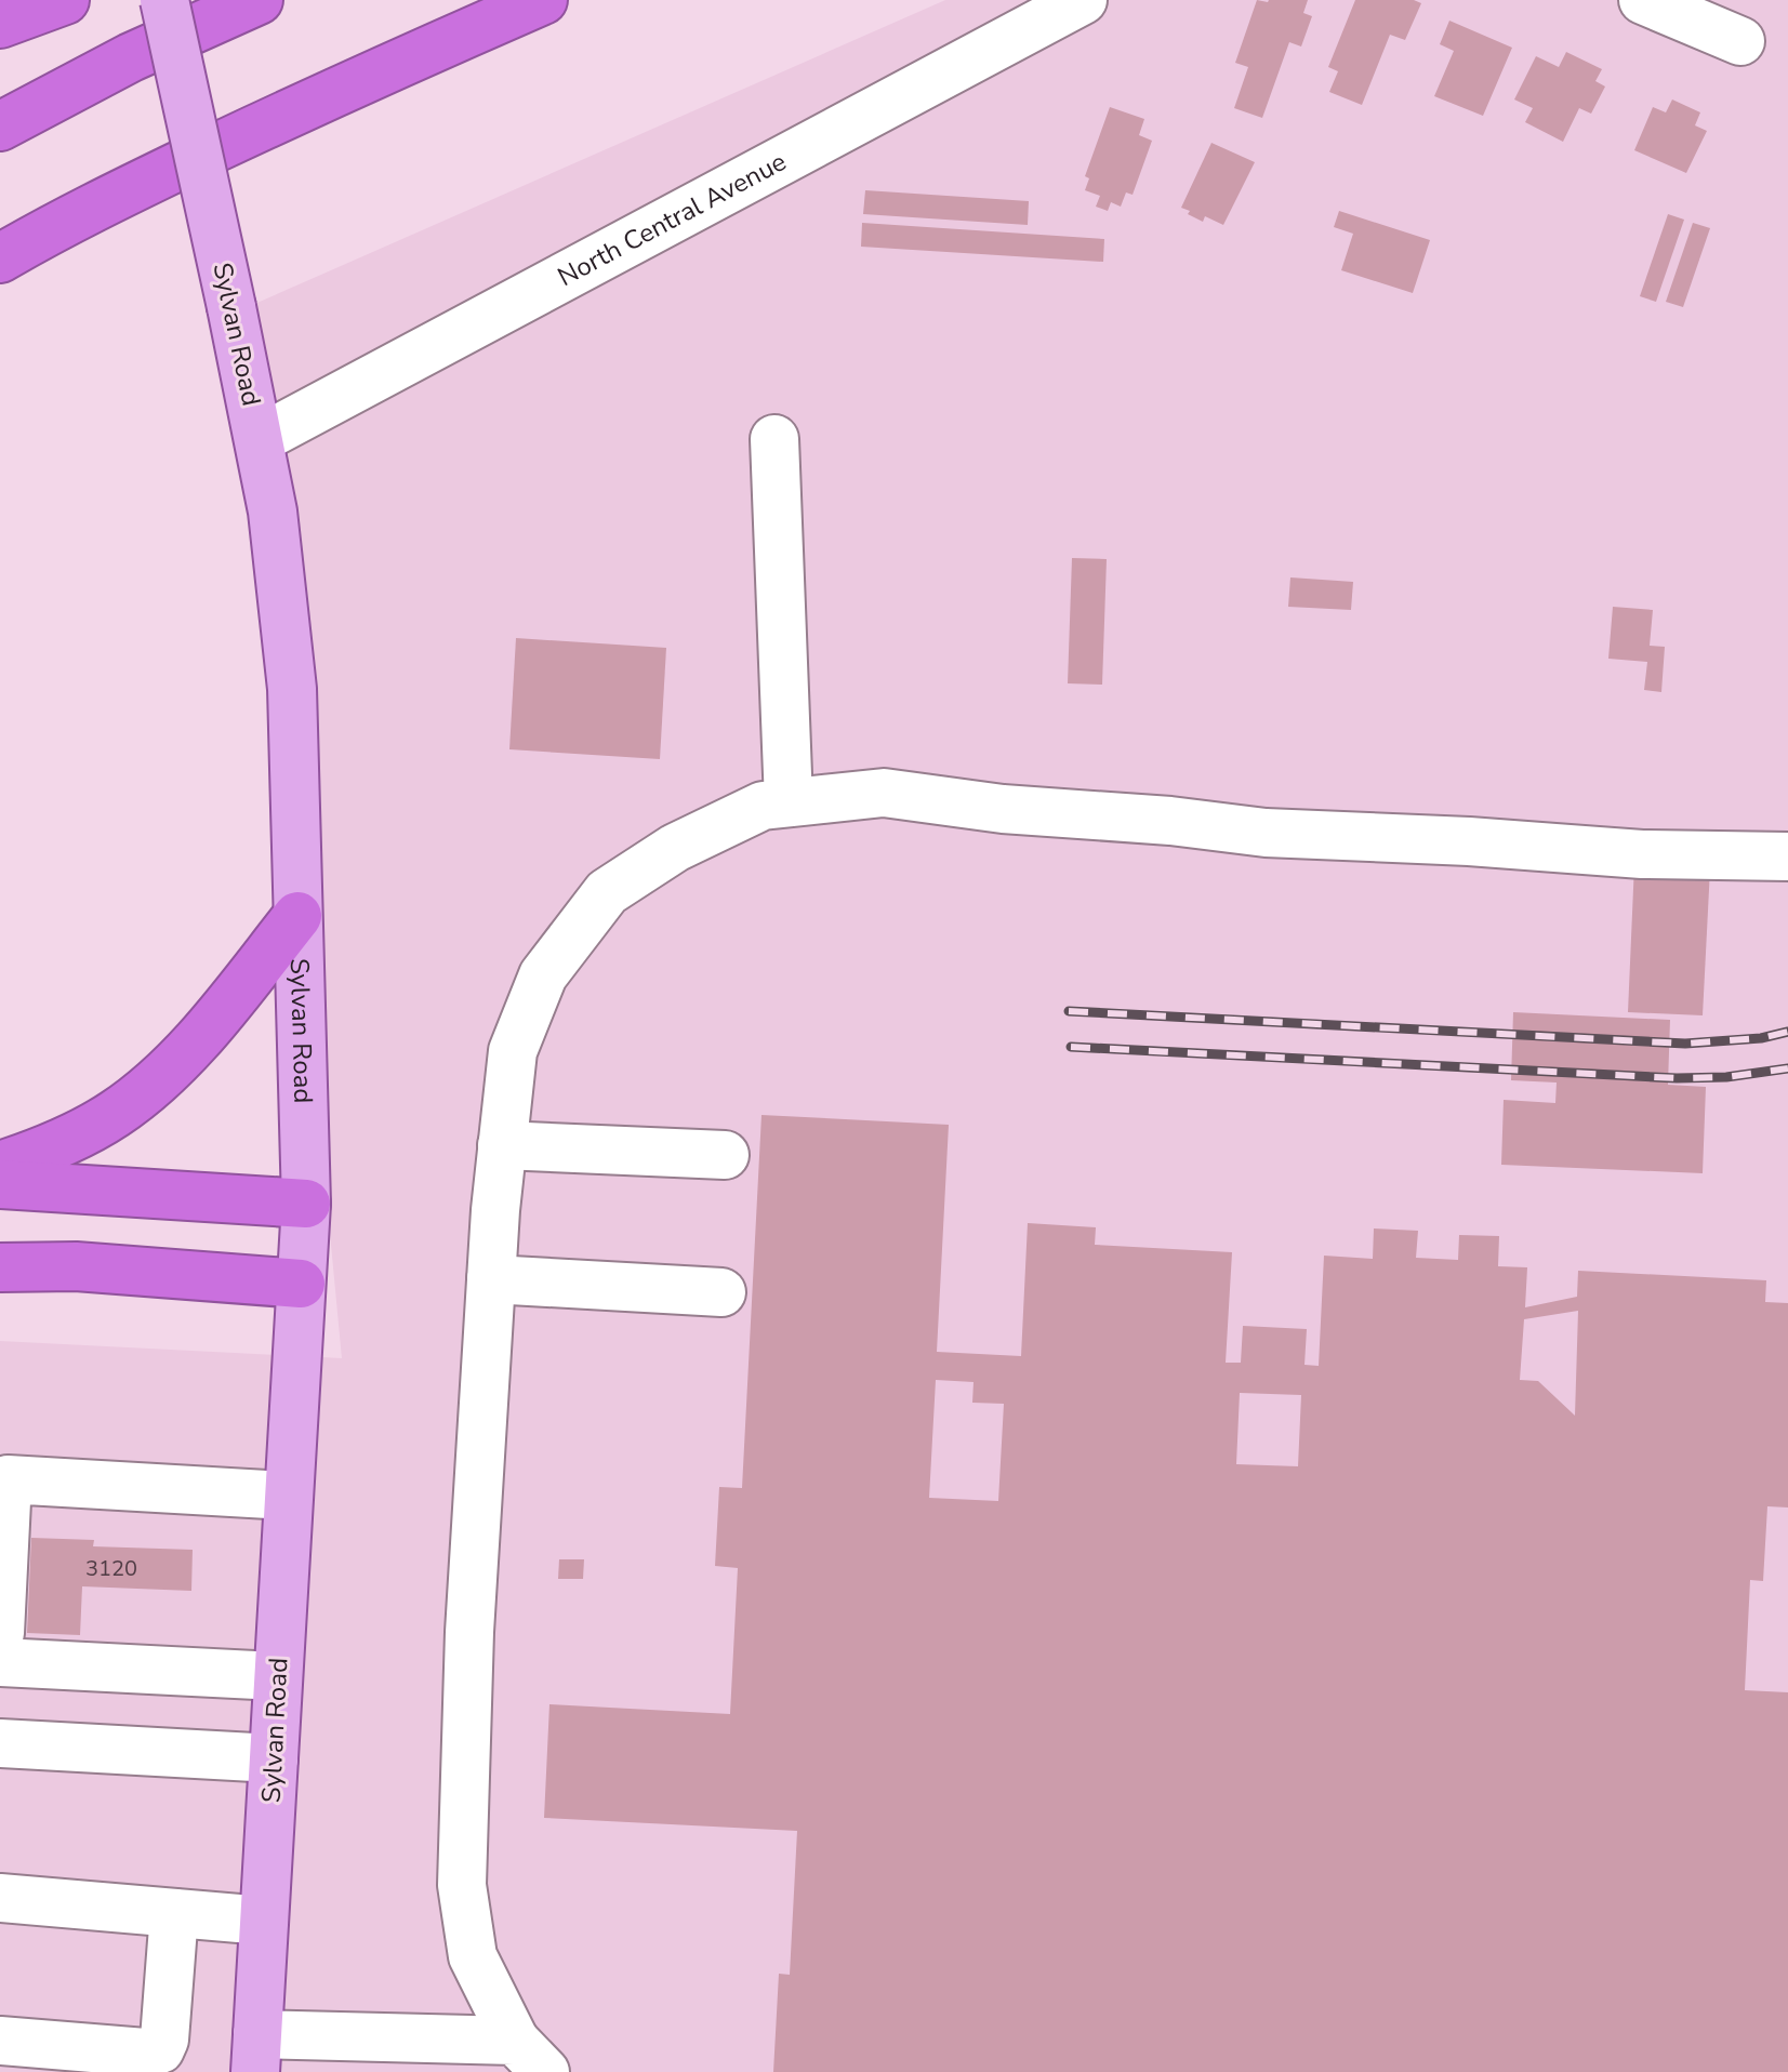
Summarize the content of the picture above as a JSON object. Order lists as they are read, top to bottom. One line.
{"streets":{"main road":["Sylvan Road"],"street":["North Central Avenue"]},"crossings":[["North Central Avenue","Sylvan Road"]],"house_numbers":["3120"]}
